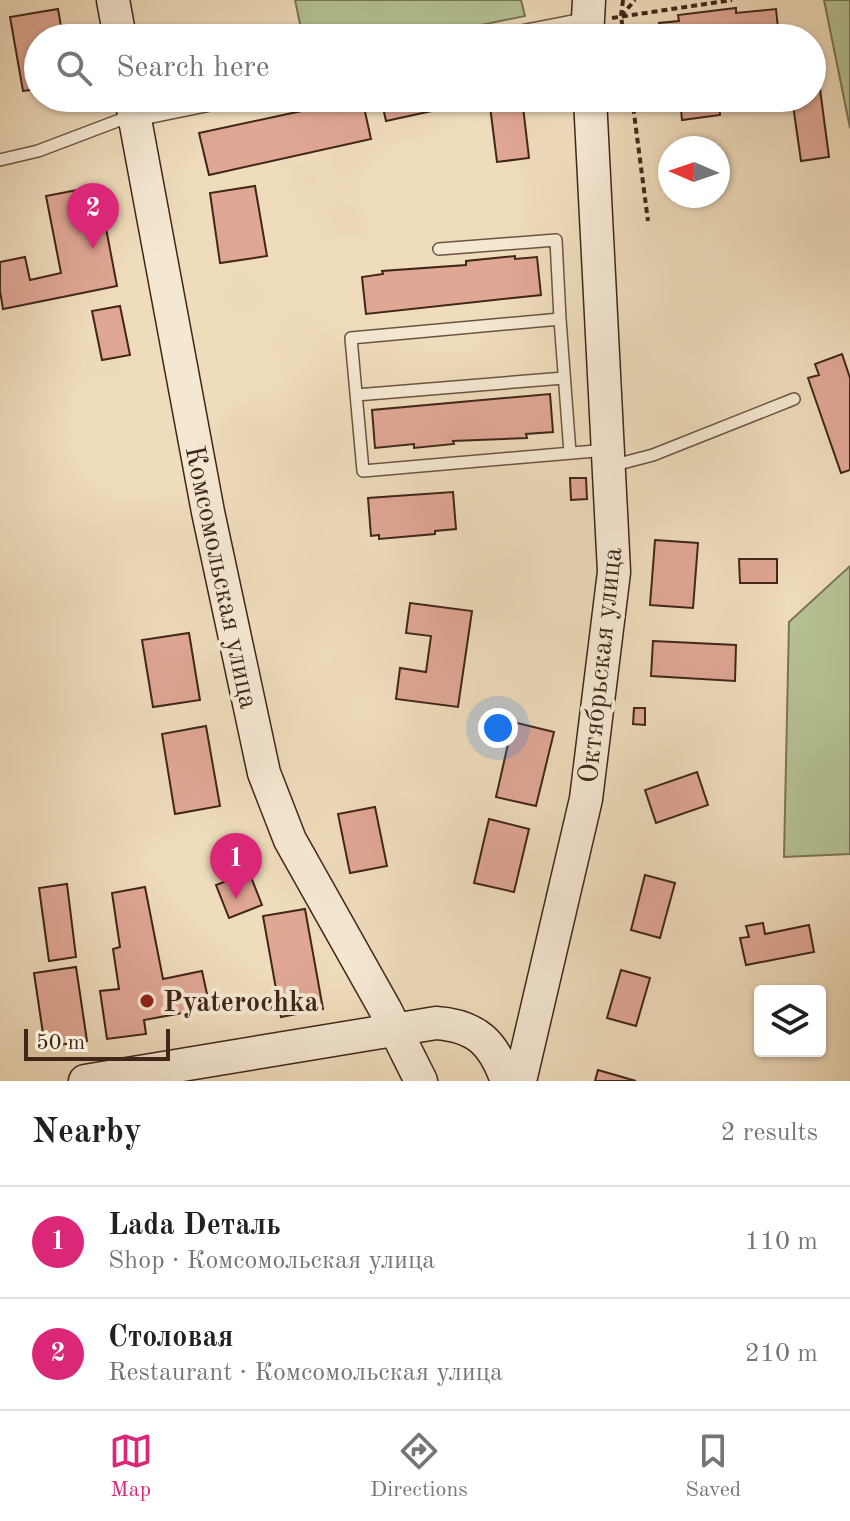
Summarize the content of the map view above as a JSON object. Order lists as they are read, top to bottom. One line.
{"streets":{"main road":["Комсомольская улица","Октябрьская улица"]},"places":["Pyaterochka"],"scale_bar":"50 m","north":"left","page":{"search":"Search here","pins":["2","1"],"scale":"50 m","heading":["Nearby","2 results"],"list":[{"mark":"1","name":"Lada Dеталь","note":"Shop · Комсомольская улица","value":"110 m"},{"mark":"2","name":"Столовая","note":"Restaurant · Комсомольская улица","value":"210 m"}],"nav":["Map","Directions","Saved"]}}
